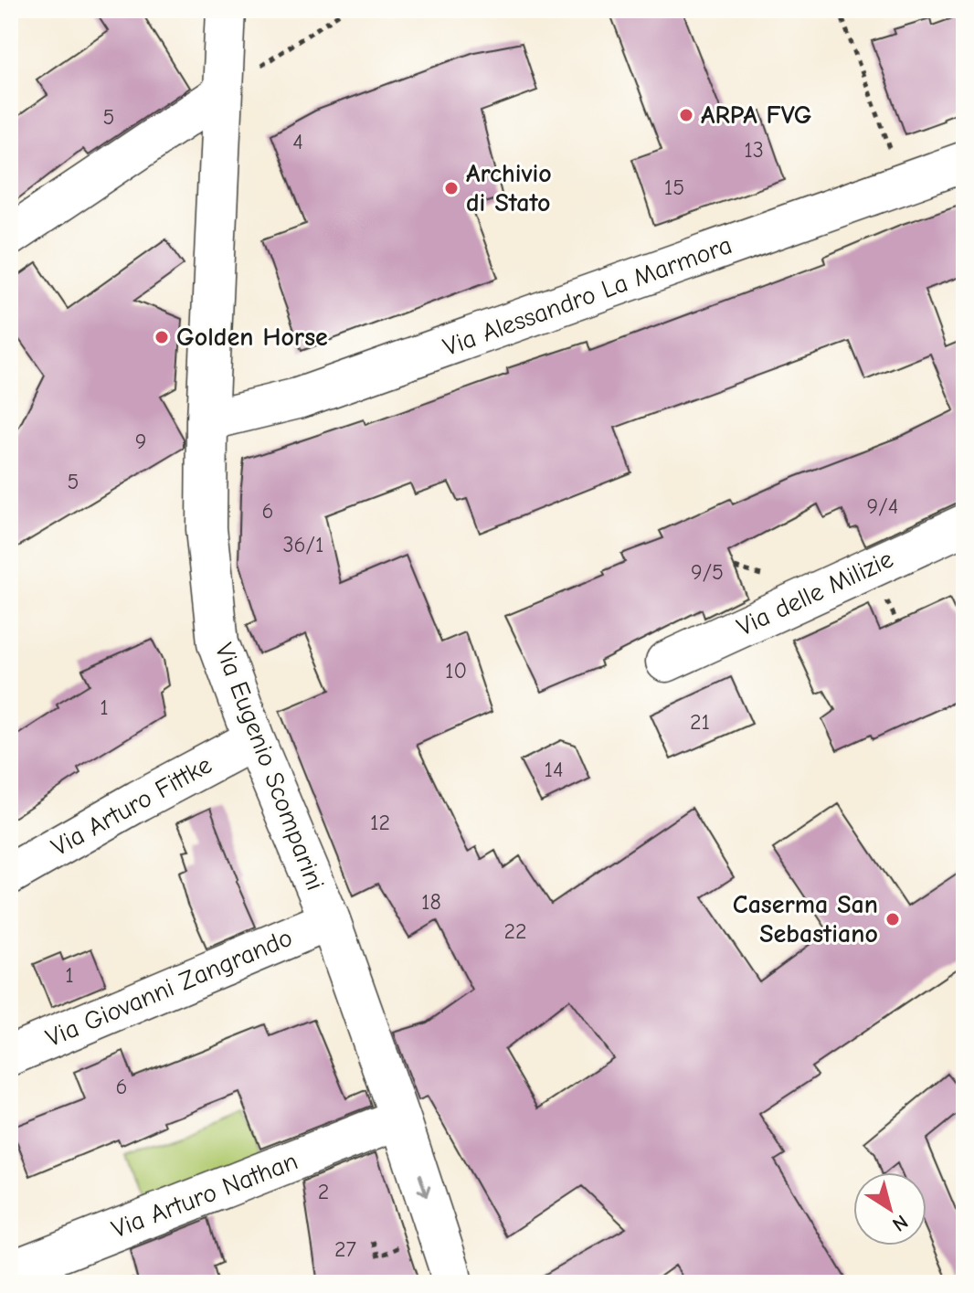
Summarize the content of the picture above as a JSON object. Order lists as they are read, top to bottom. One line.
{"streets":{"street":["Via Alessandro La Marmora","Via delle Milizie","Via Eugenio Scomparini","Via Arturo Fittke","Via Giovanni Zangrando","Via Arturo Nathan"]},"crossings":[["Via Alessandro La Marmora","Via Eugenio Scomparini"],["Via Eugenio Scomparini","Via Arturo Fittke"],["Via Eugenio Scomparini","Via Giovanni Zangrando"],["Via Eugenio Scomparini","Via Arturo Nathan"]],"places":["ARPA FVG","Archivio di Stato","Golden Horse","Caserma San Sebastiano"],"house_numbers":["5","4","13","15","9","5","9/4","6","36/1","9/5","10","1","21","14","12","18","22","1","6","2","27"],"north":"bottom right"}
